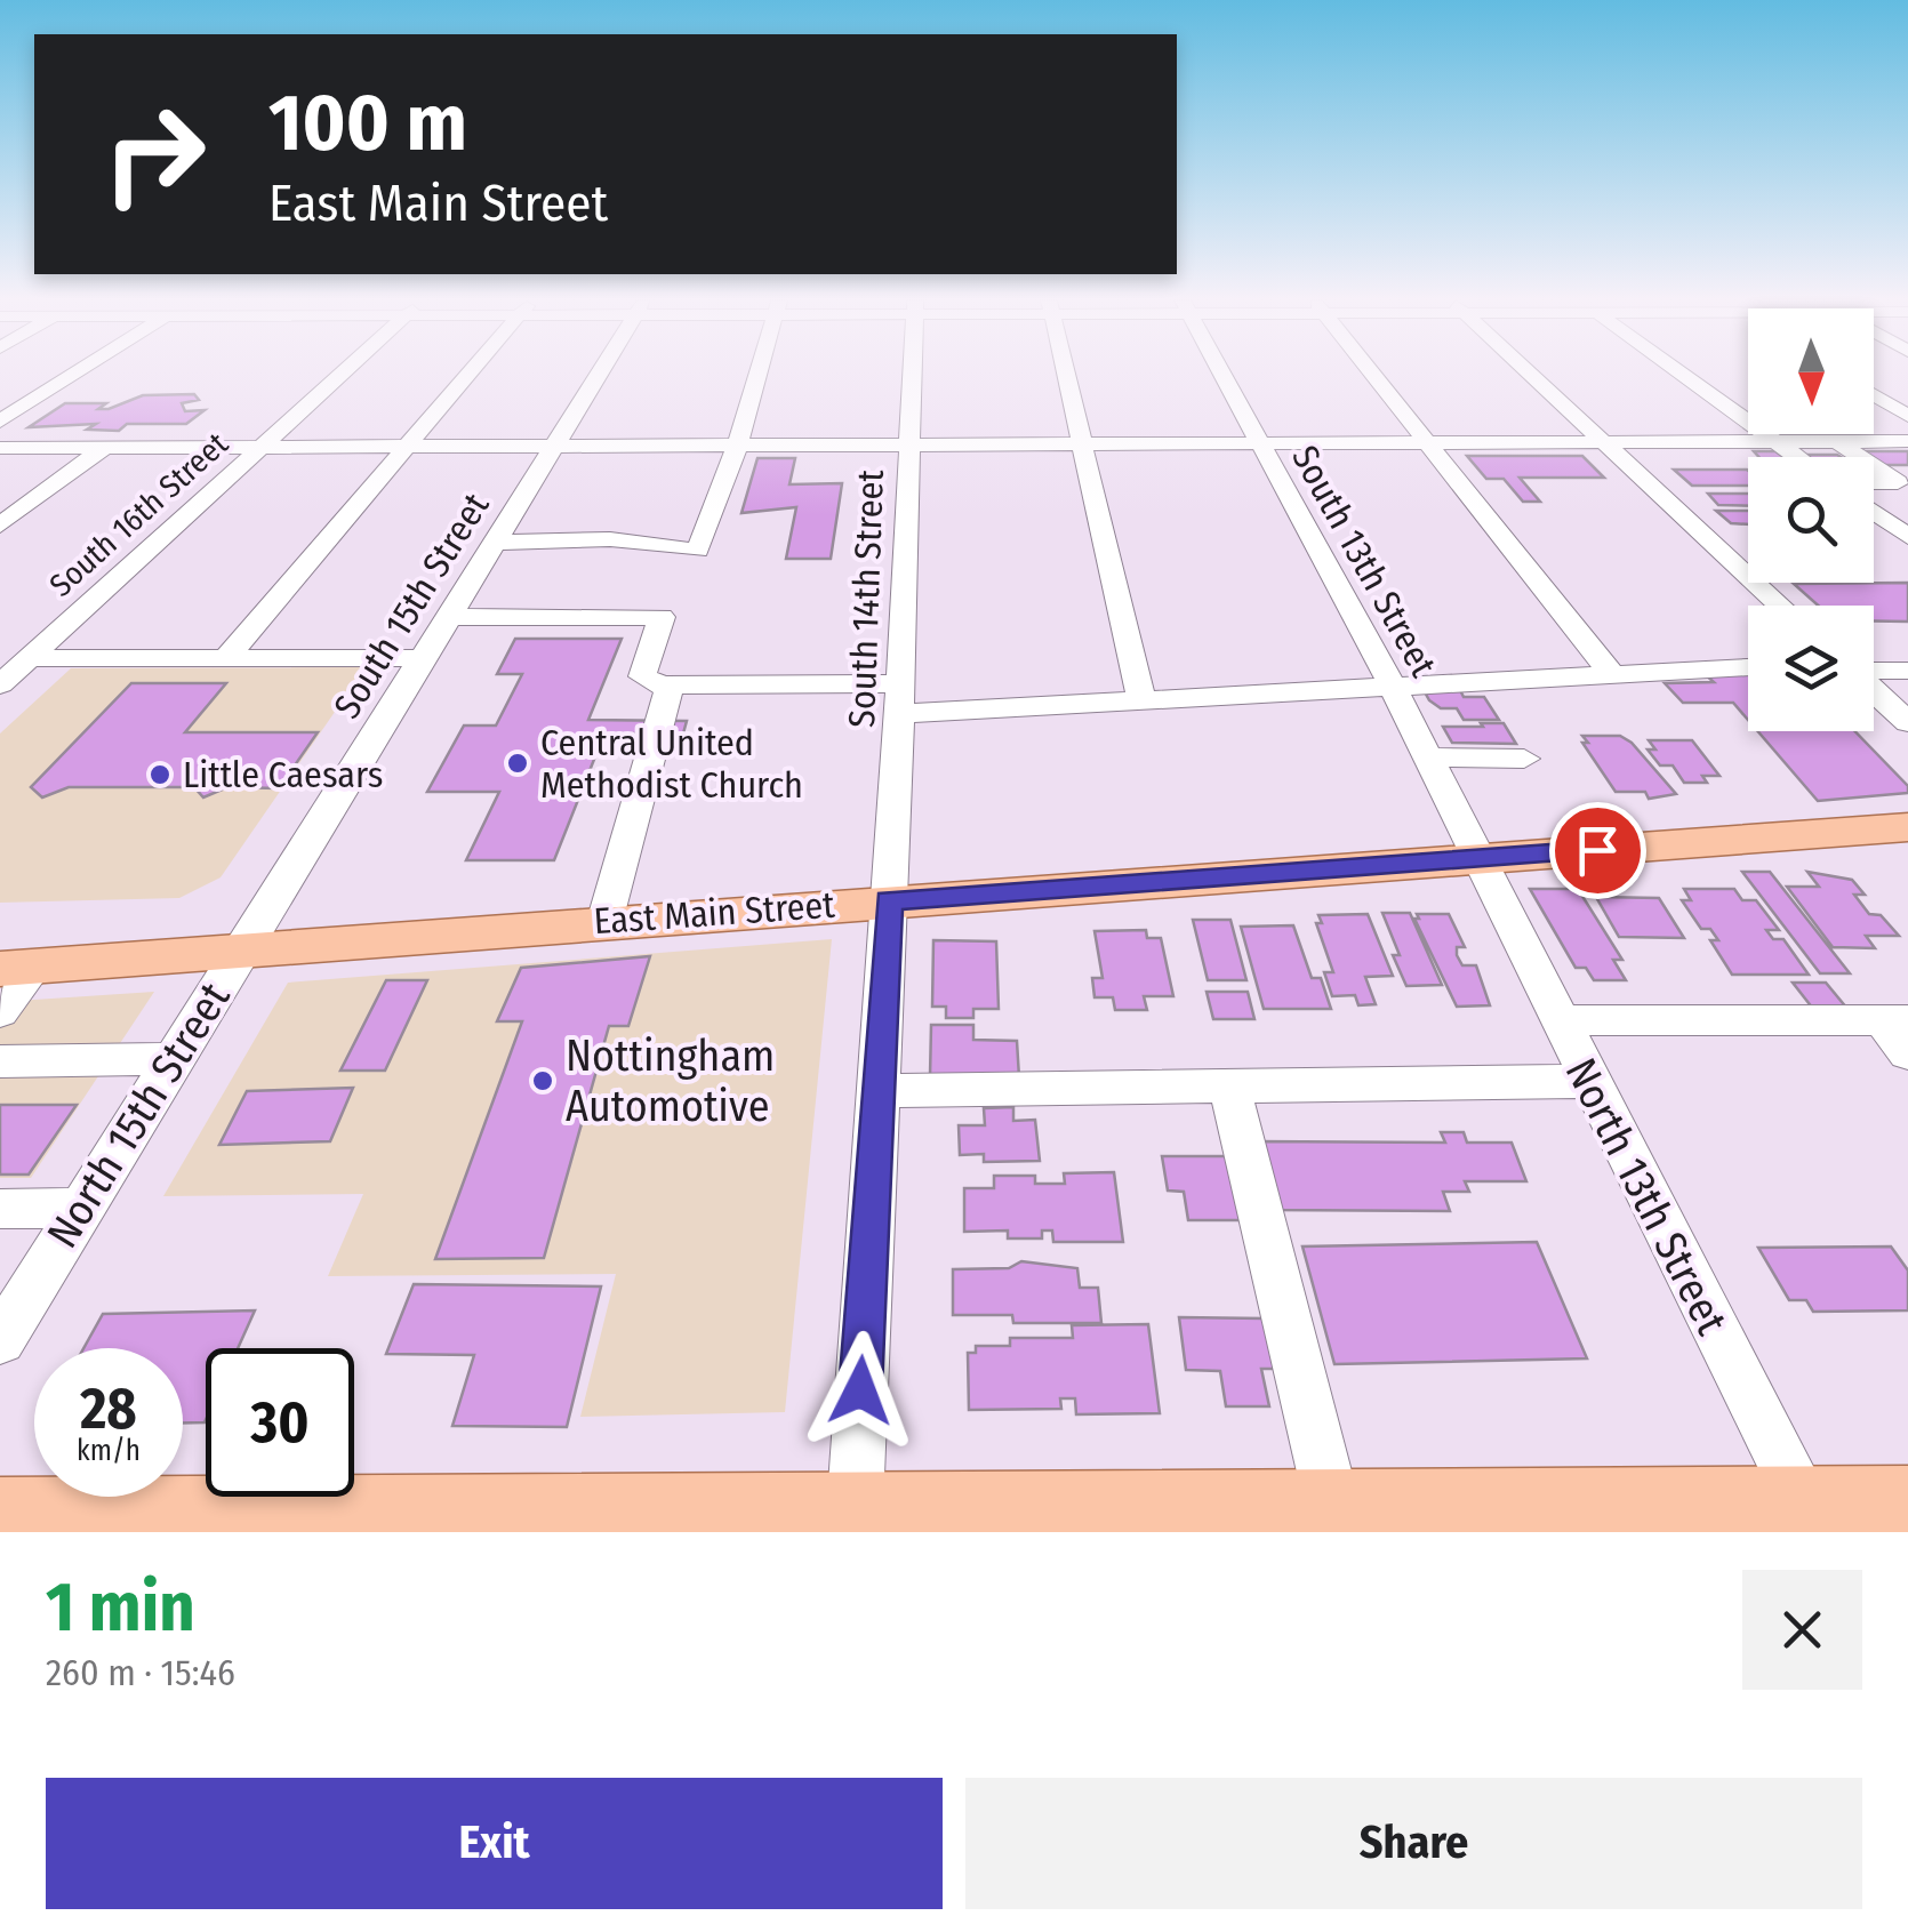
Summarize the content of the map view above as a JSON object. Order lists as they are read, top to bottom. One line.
{"streets":{"main road":["East Main Street"],"street":["South 16th Street","South 13th Street","South 14th Street","South 15th Street","North 15th Street","North 13th Street"]},"crossings":[["South 13th Street","East Main Street"],["South 13th Street","North 13th Street"],["South 14th Street","East Main Street"],["South 15th Street","East Main Street"],["South 15th Street","North 15th Street"],["East Main Street","North 15th Street"],["East Main Street","North 13th Street"]],"places":["Central United Methodist Church","Little Caesars","Nottingham Automotive"],"north":"bottom","page":{"turn":["100 m","East Main Street"],"speed":"28 km/h","limit":"30","heading":["1 min","260 m · 15:46"],"buttons":["Exit","Share"]}}
